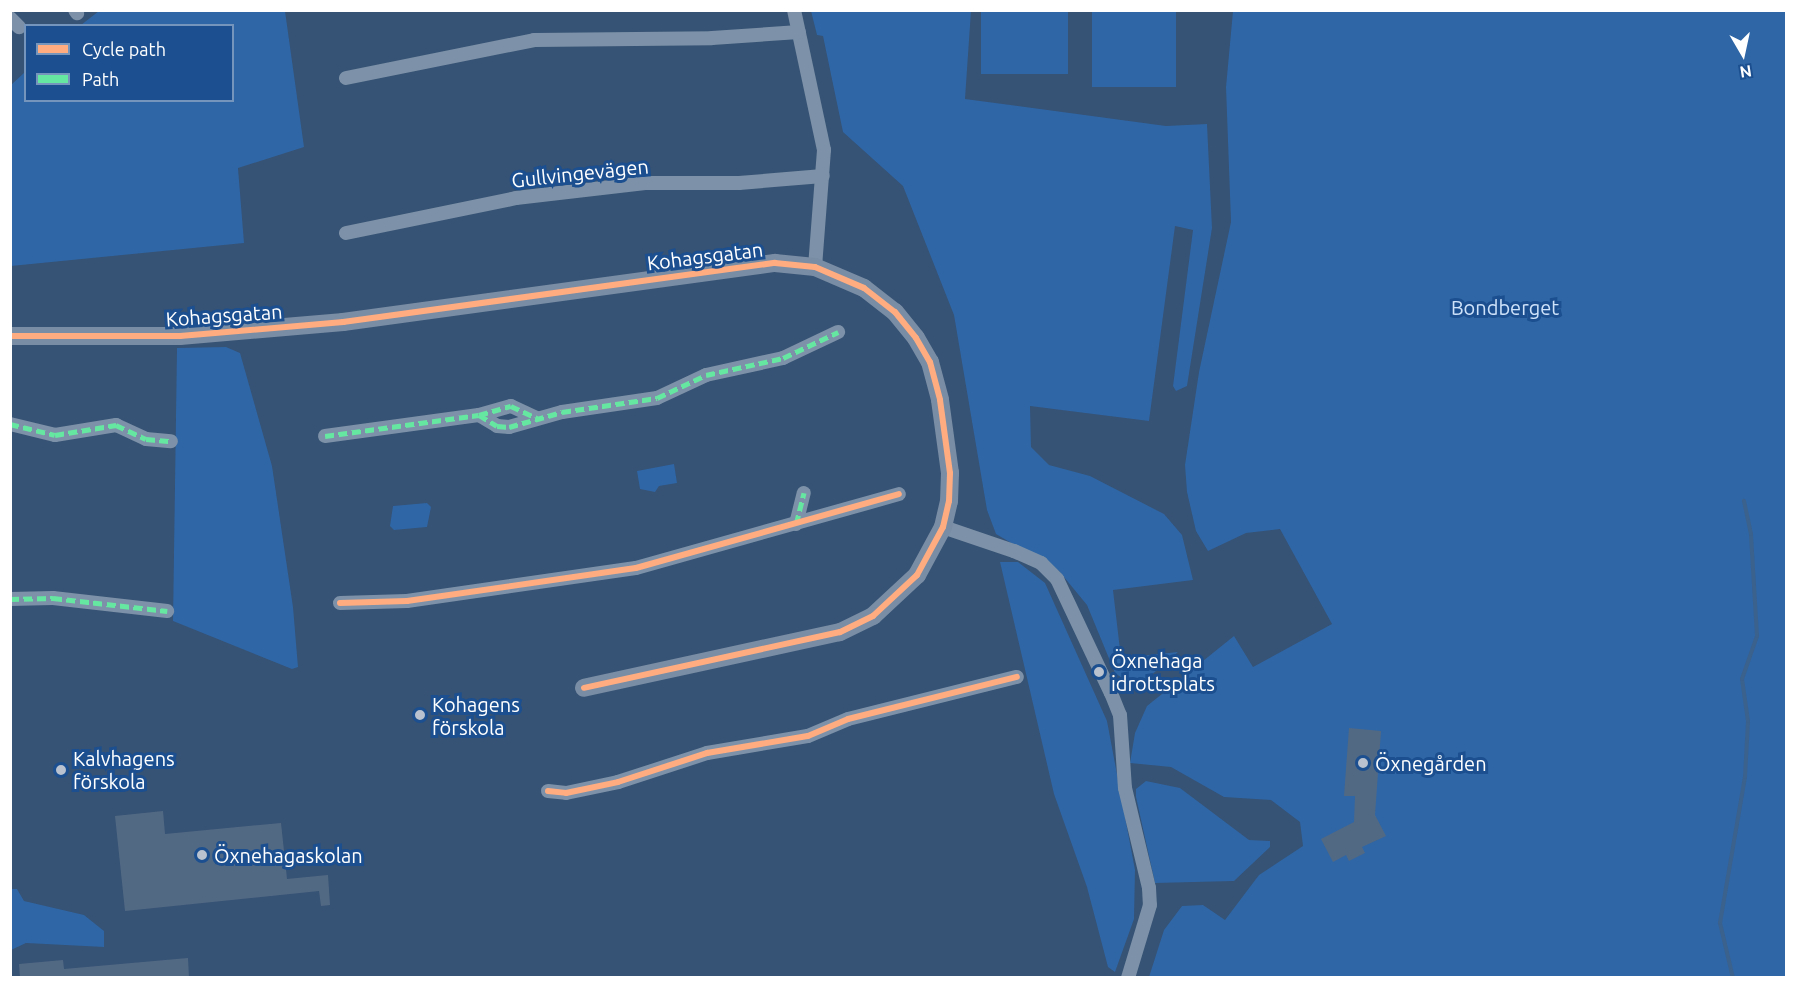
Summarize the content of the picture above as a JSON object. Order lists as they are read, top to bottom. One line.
{"streets":{"street":["Gullvingevägen","Kohagsgatan"]},"parks":["Bondberget"],"places":["Öxnehaga idrottsplats","Kohagens förskola","Öxnegården","Kalvhagens förskola","Öxnehagaskolan"],"legend":["Cycle path","Path"],"north":"bottom"}
